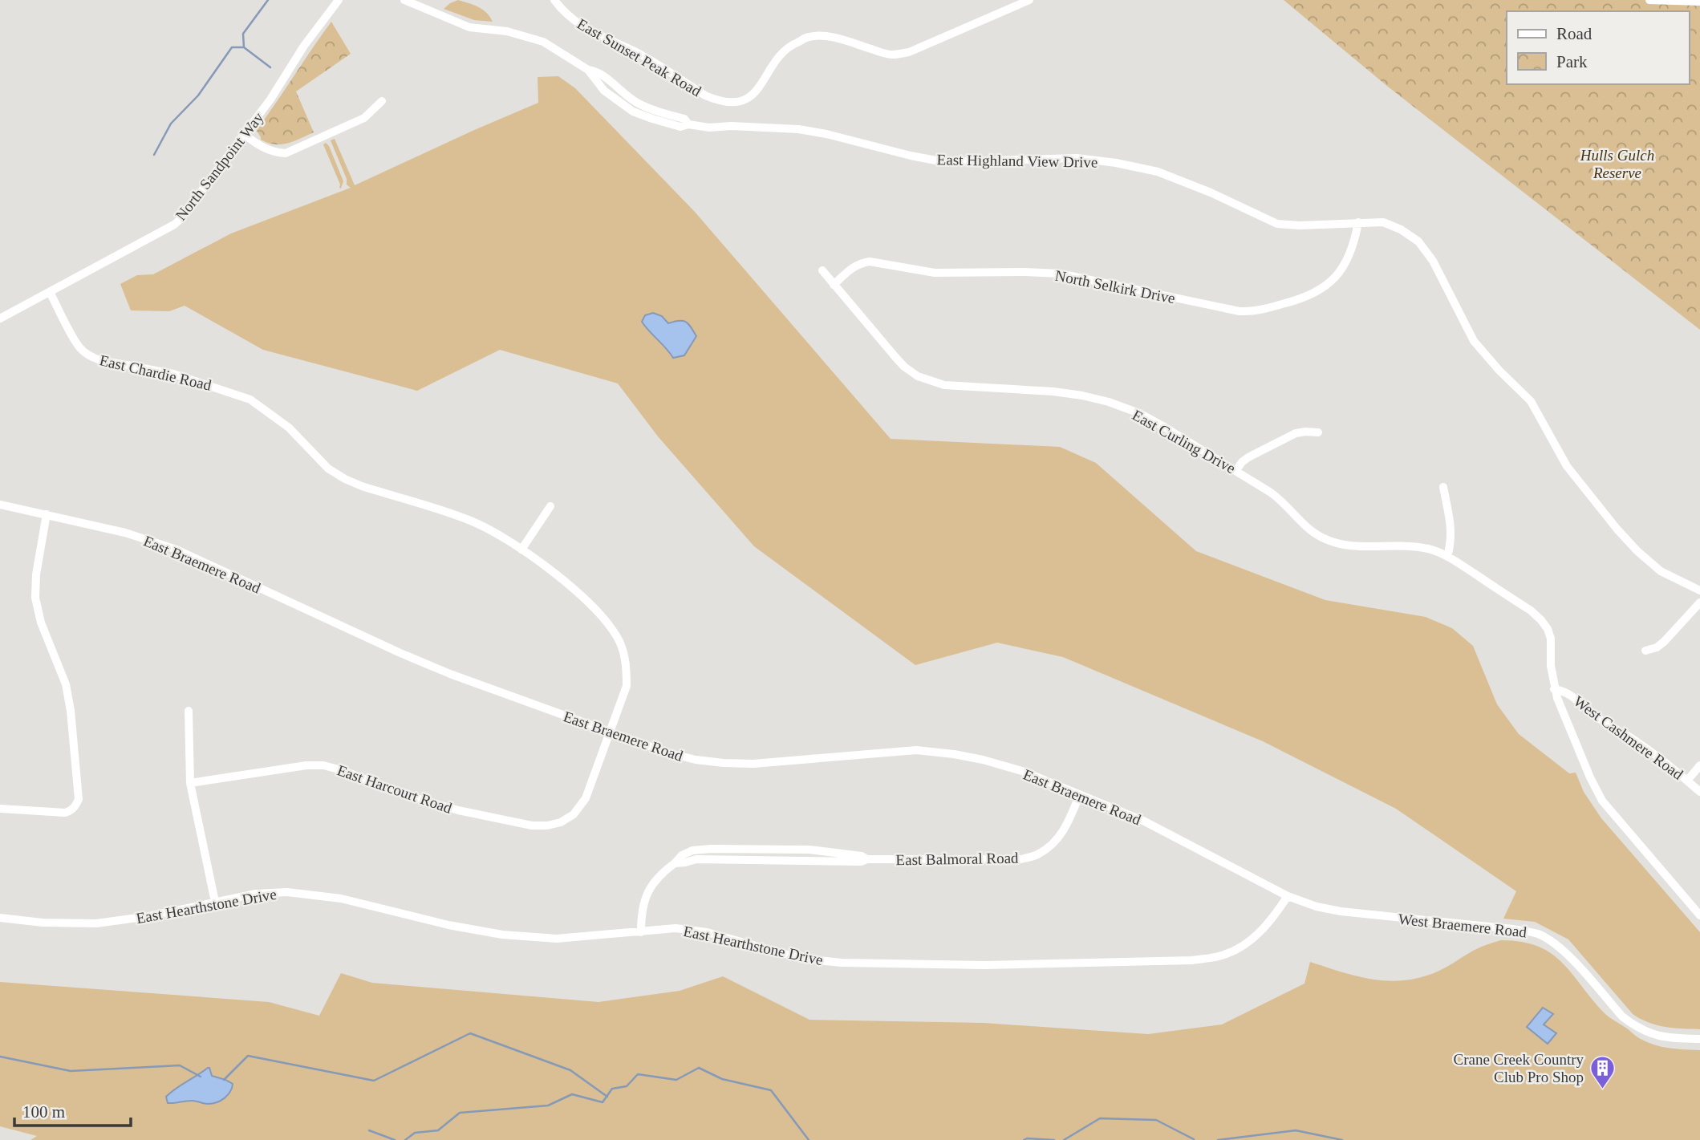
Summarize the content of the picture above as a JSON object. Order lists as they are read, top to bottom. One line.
{"streets":{"street":["East Sunset Peak Road","East Highland View Drive","North Sandpoint Way","North Selkirk Drive","East Chardie Road","East Curling Drive","East Braemere Road","West Cashmere Road","East Harcourt Road","East Balmoral Road","East Hearthstone Drive","West Braemere Road"]},"crossings":[["East Highland View Drive","North Selkirk Drive"],["North Sandpoint Way","East Chardie Road"],["North Selkirk Drive","East Curling Drive"],["East Chardie Road","East Braemere Road"],["East Chardie Road","East Harcourt Road"],["East Curling Drive","West Cashmere Road"],["East Braemere Road","East Harcourt Road"],["East Braemere Road","East Balmoral Road"],["East Braemere Road","East Hearthstone Drive"],["East Braemere Road","West Braemere Road"],["East Balmoral Road","East Hearthstone Drive"],["East Hearthstone Drive","West Braemere Road"]],"parks":["Hulls Gulch Reserve"],"places":{"building":["Crane Creek Country Club Pro Shop"]},"legend":["Road","Park"],"scale_bar":"100 m"}
